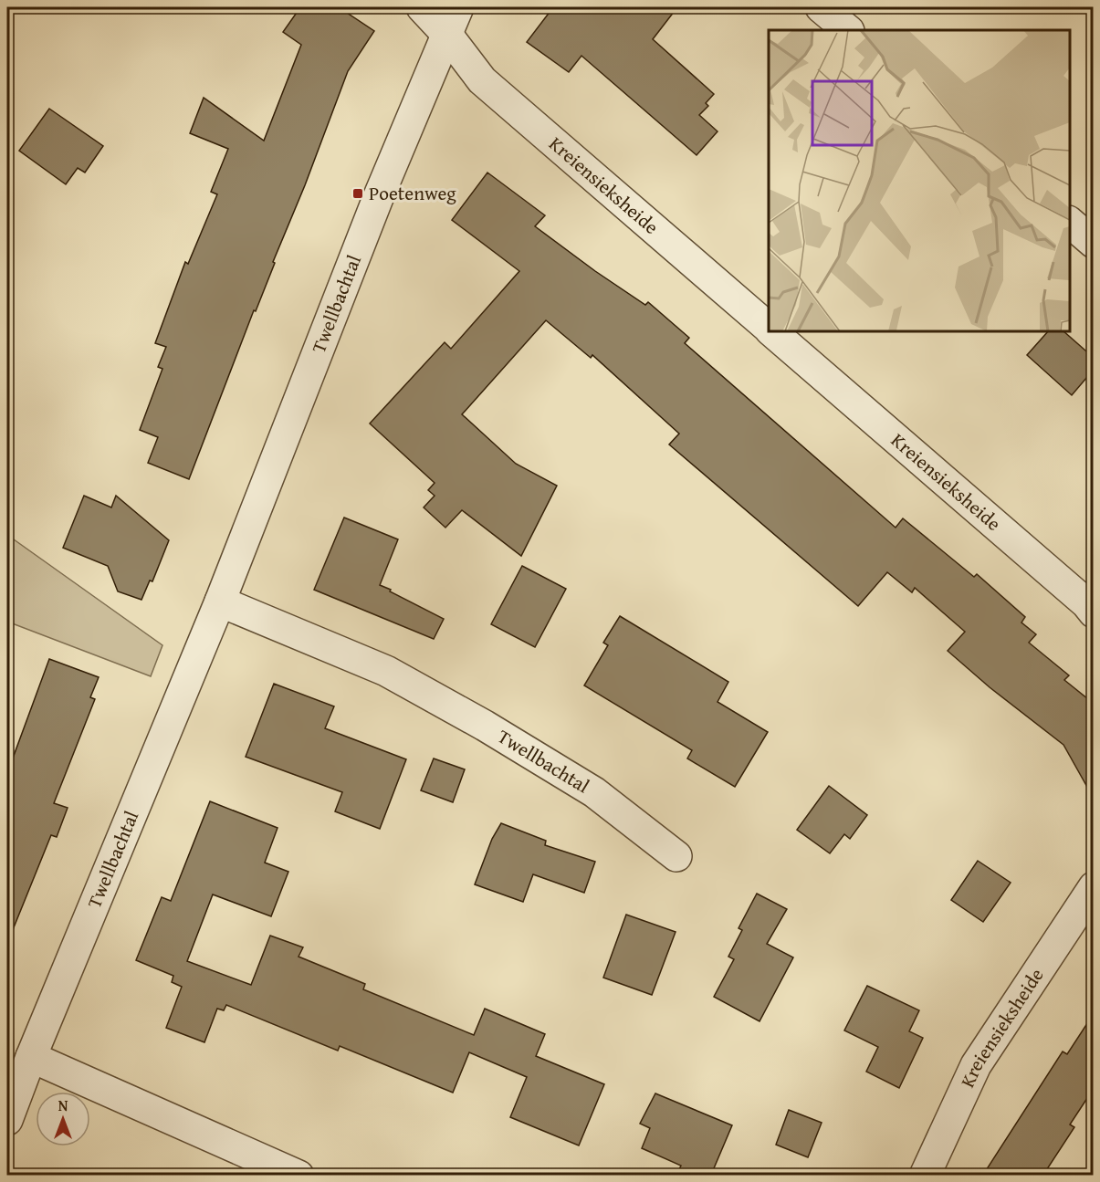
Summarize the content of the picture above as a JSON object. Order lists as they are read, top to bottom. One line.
{"streets":{"street":["Kreiensieksheide","Twellbachtal"]},"crossings":[["Kreiensieksheide","Twellbachtal"]],"places":{"transit":["Poetenweg"]},"north":"top"}
